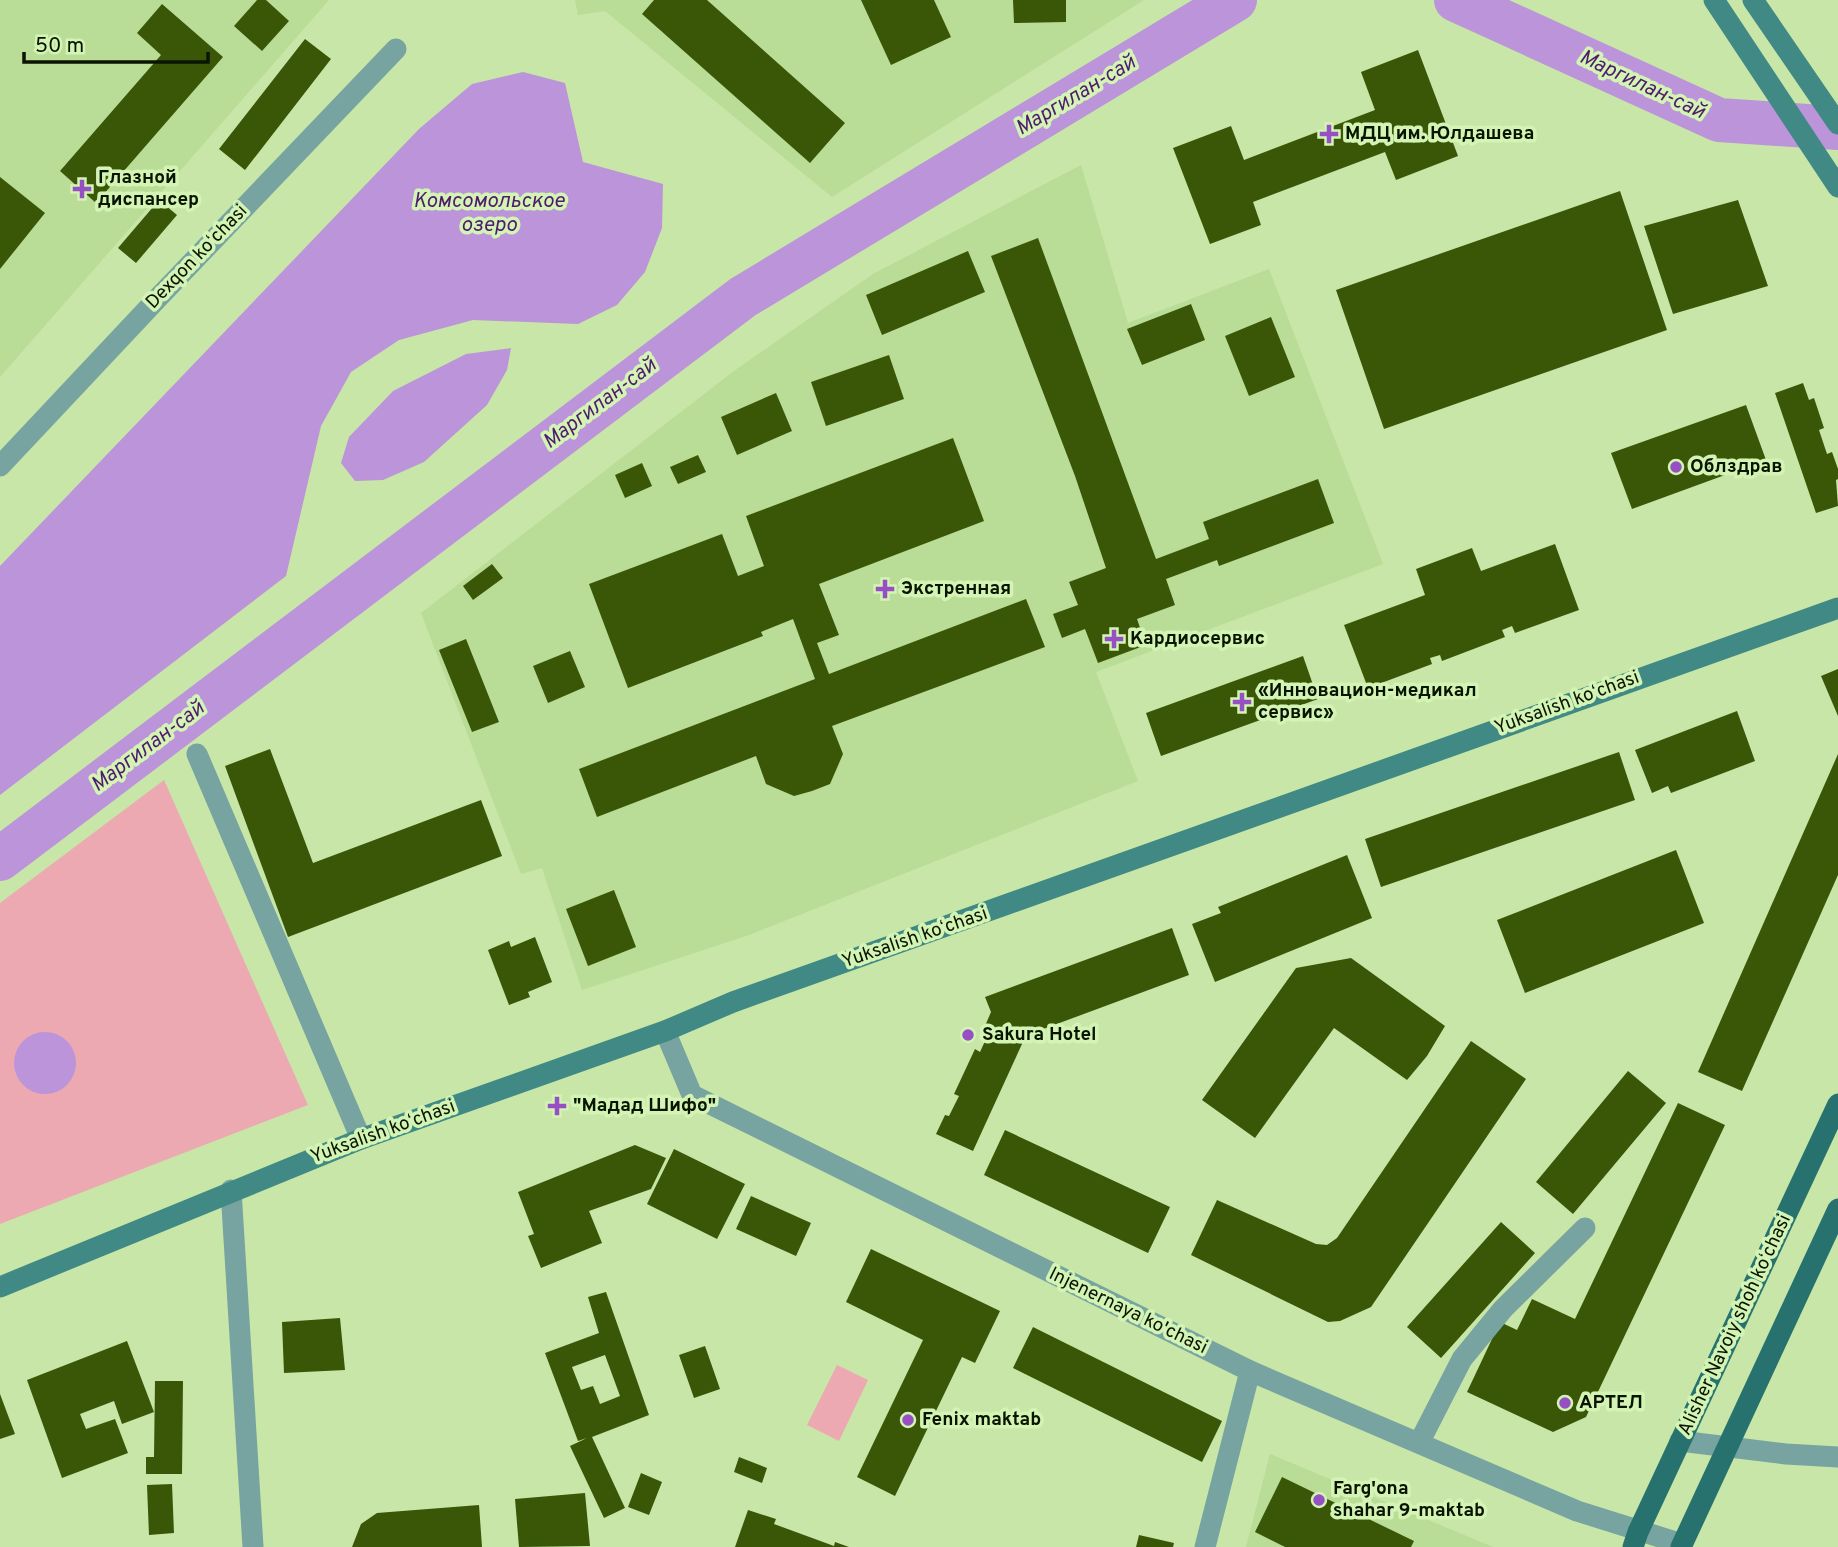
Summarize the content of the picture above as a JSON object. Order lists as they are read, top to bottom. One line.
{"streets":{"main road":["Yuksalish koʻchasi","Alisher Navoiy shoh koʻchasi"],"street":["Dexqon koʻchasi","Injenernaya ko'chasi"]},"crossings":[["Yuksalish koʻchasi","Injenernaya ko'chasi"],["Injenernaya ko'chasi","Alisher Navoiy shoh koʻchasi"]],"water":["Маргилан-сай","Комсомольское озеро"],"places":{"health":["МДЦ им. Юлдашева","Глазной диспансер","Экстренная","Кардиосервис","«Инновацион-медикал сервис»","\"Мадад Шифо\""],"other":["Облздрав","Sakura Hotel","АРТЕЛ","Fenix maktab","Farg'ona shahar 9-maktab"]},"scale_bar":"50 m"}
